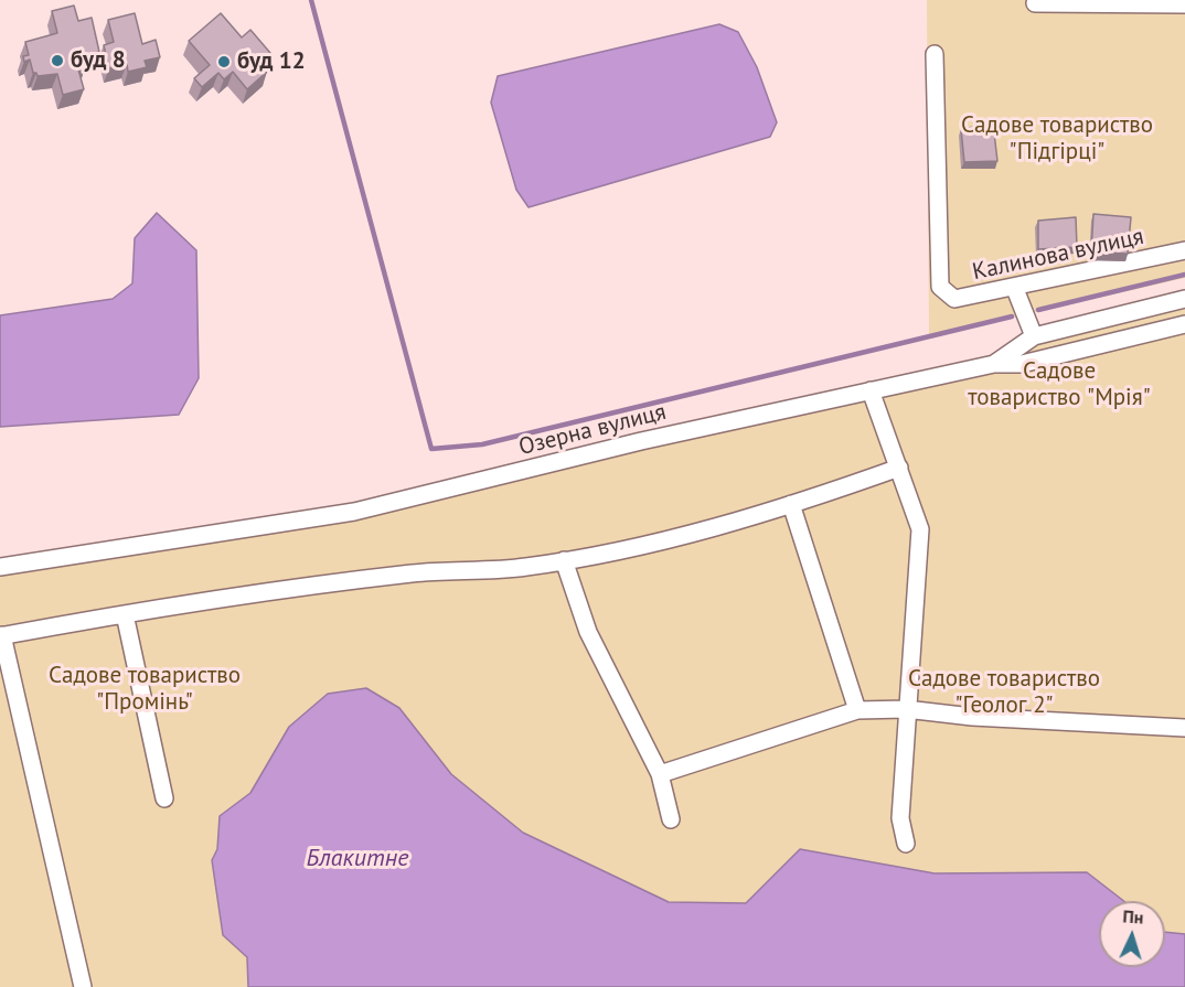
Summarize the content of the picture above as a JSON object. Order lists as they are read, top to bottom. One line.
{"streets":{"street":["Калинова вулиця","Озерна вулиця"]},"water":["Блакитне"],"parks":["Садове товариство \"Підгірці\"","Садове товариство \"Мрія\"","Садове товариство \"Промінь\"","Садове товариство \"Геолог 2\""],"places":["буд 8","буд 12"],"north":"top"}
